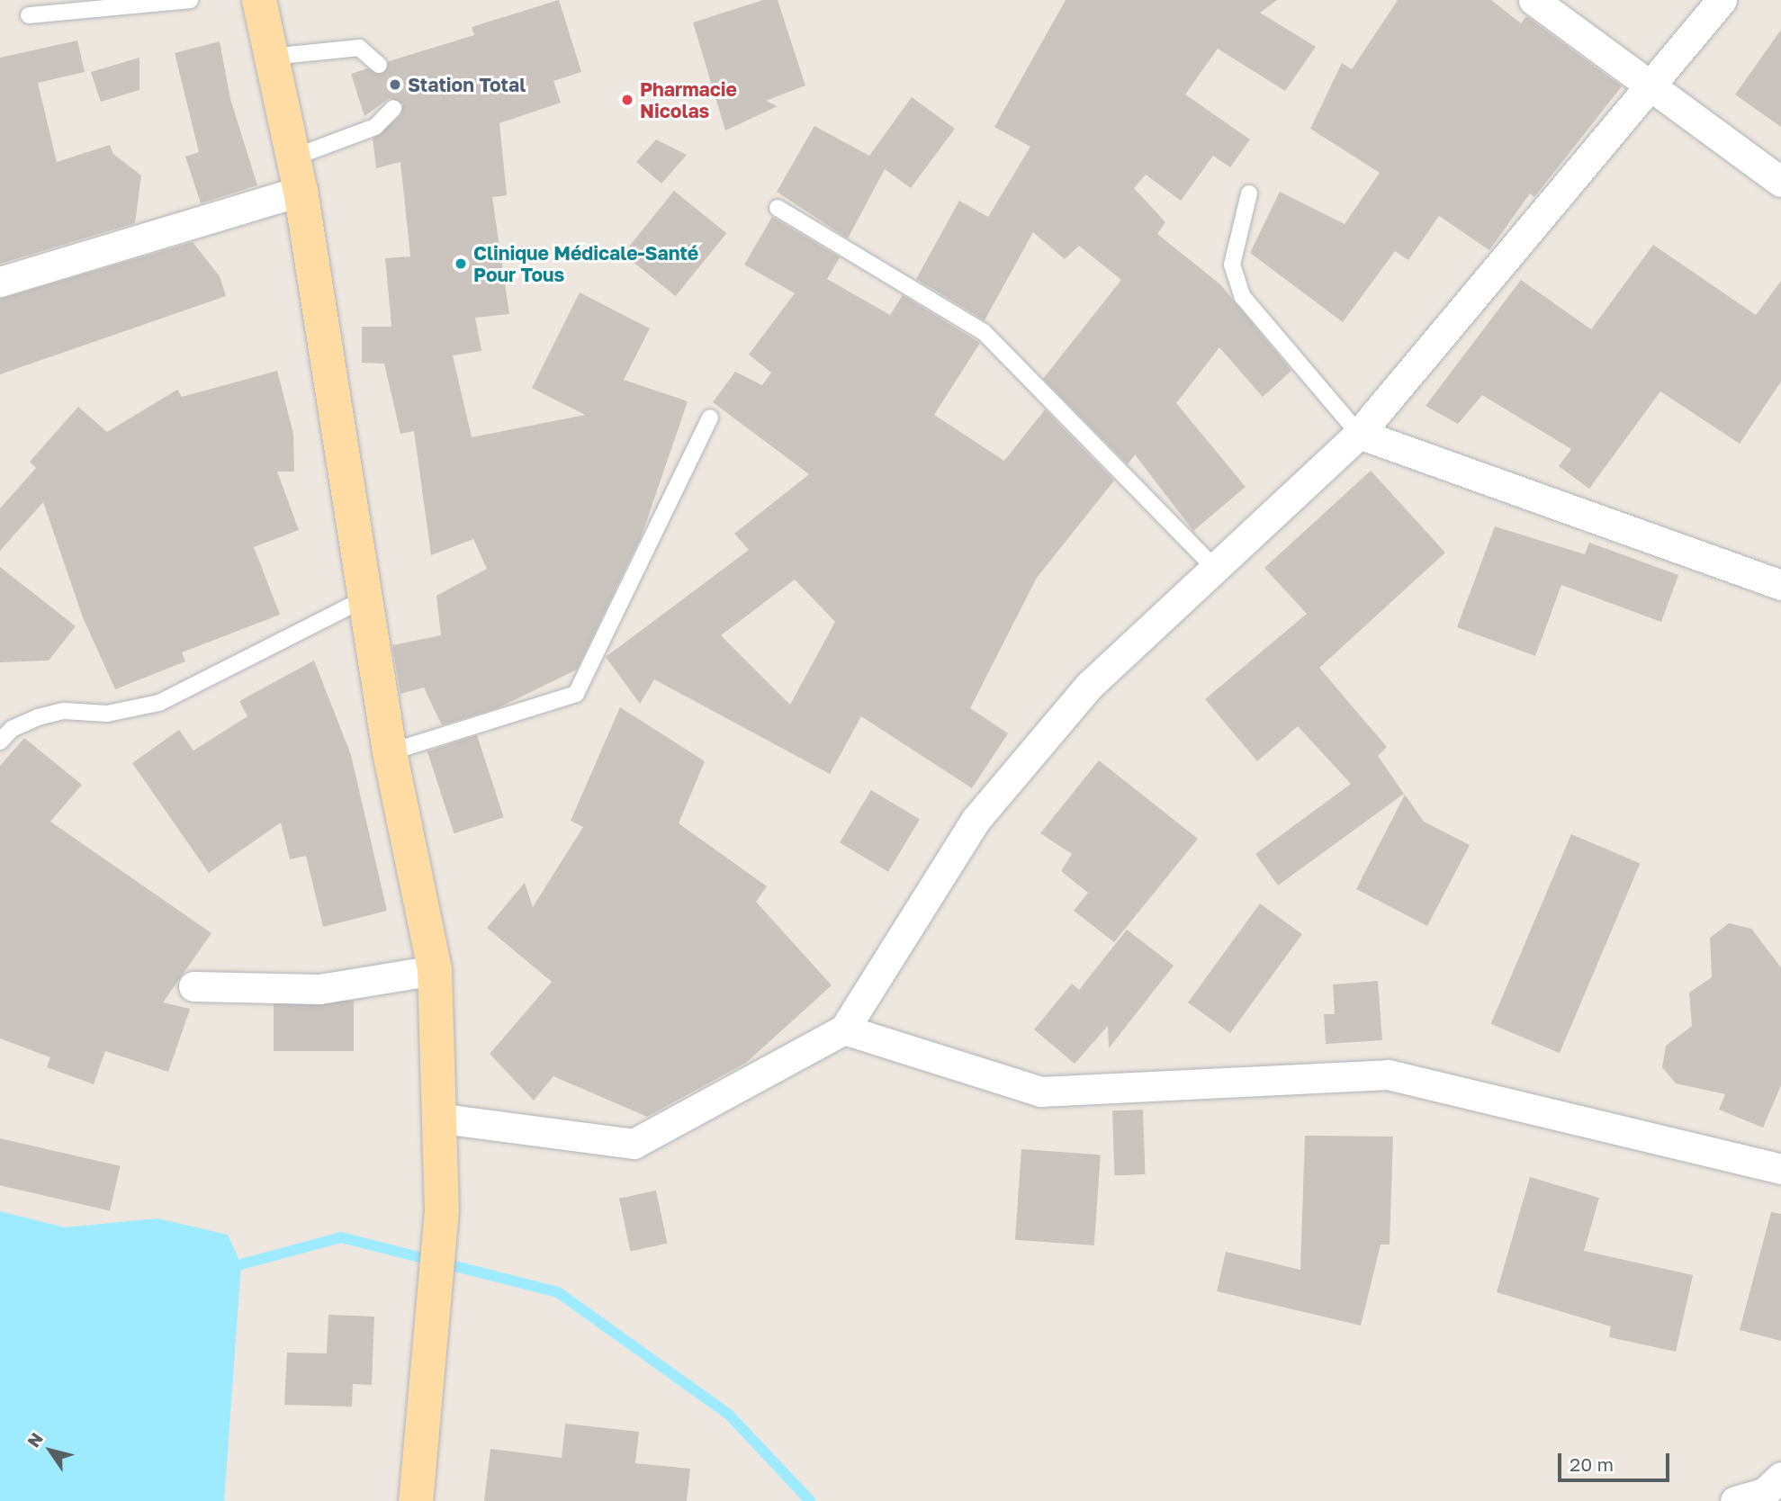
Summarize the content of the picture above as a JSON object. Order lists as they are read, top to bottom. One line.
{"places":["Station Total","Pharmacie Nicolas","Clinique Médicale-Santé Pour Tous"],"scale_bar":"20 m","north":"top left"}
